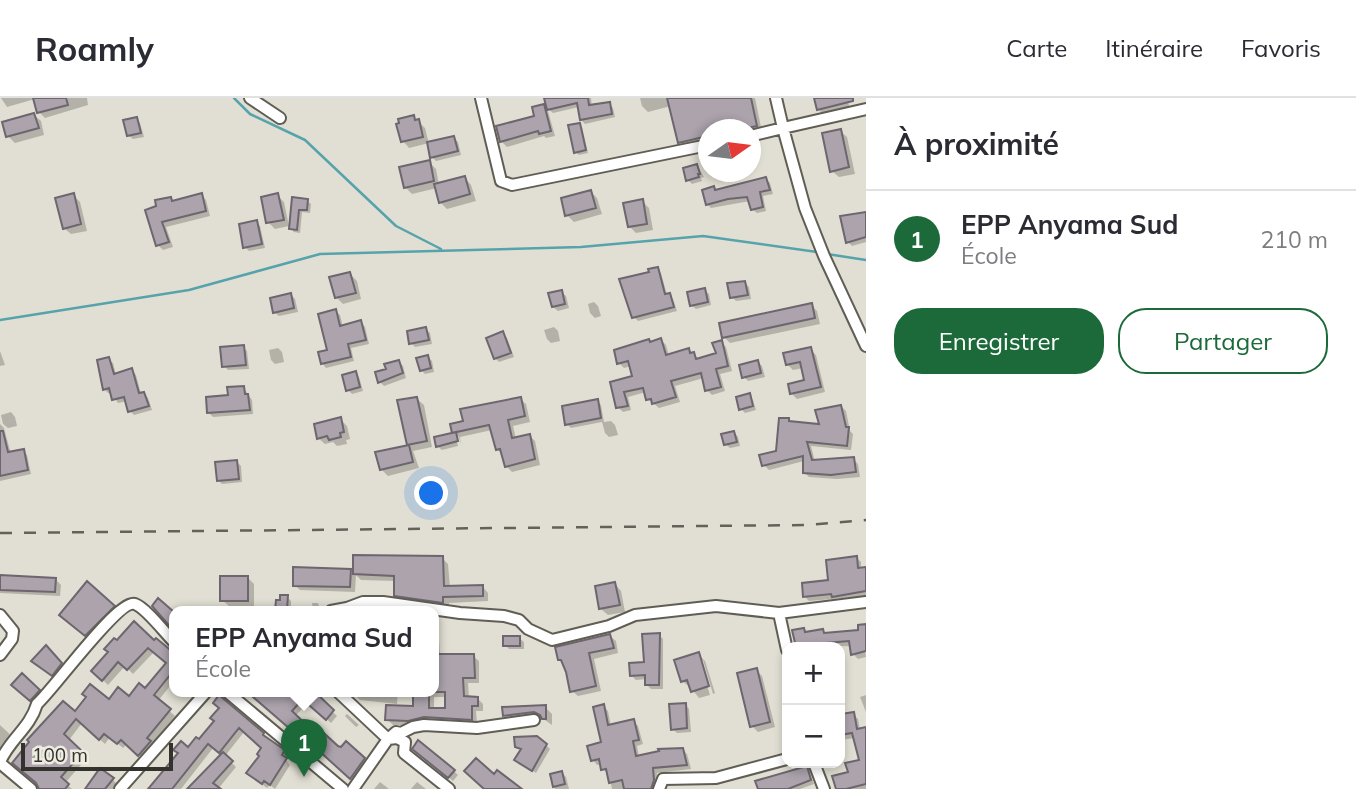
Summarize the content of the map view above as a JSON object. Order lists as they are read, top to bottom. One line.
{"scale_bar":"100 m","north":"right","page":{"header":"Roamly","nav":["Carte","Itinéraire","Favoris"],"heading":"À proximité","list":[{"mark":"1","name":"EPP Anyama Sud","note":"École","value":"210 m"}],"buttons":["Enregistrer","Partager"],"popup":["EPP Anyama Sud","École"],"map_buttons":["+","−"],"pins":"1","scale":"100 m"}}
